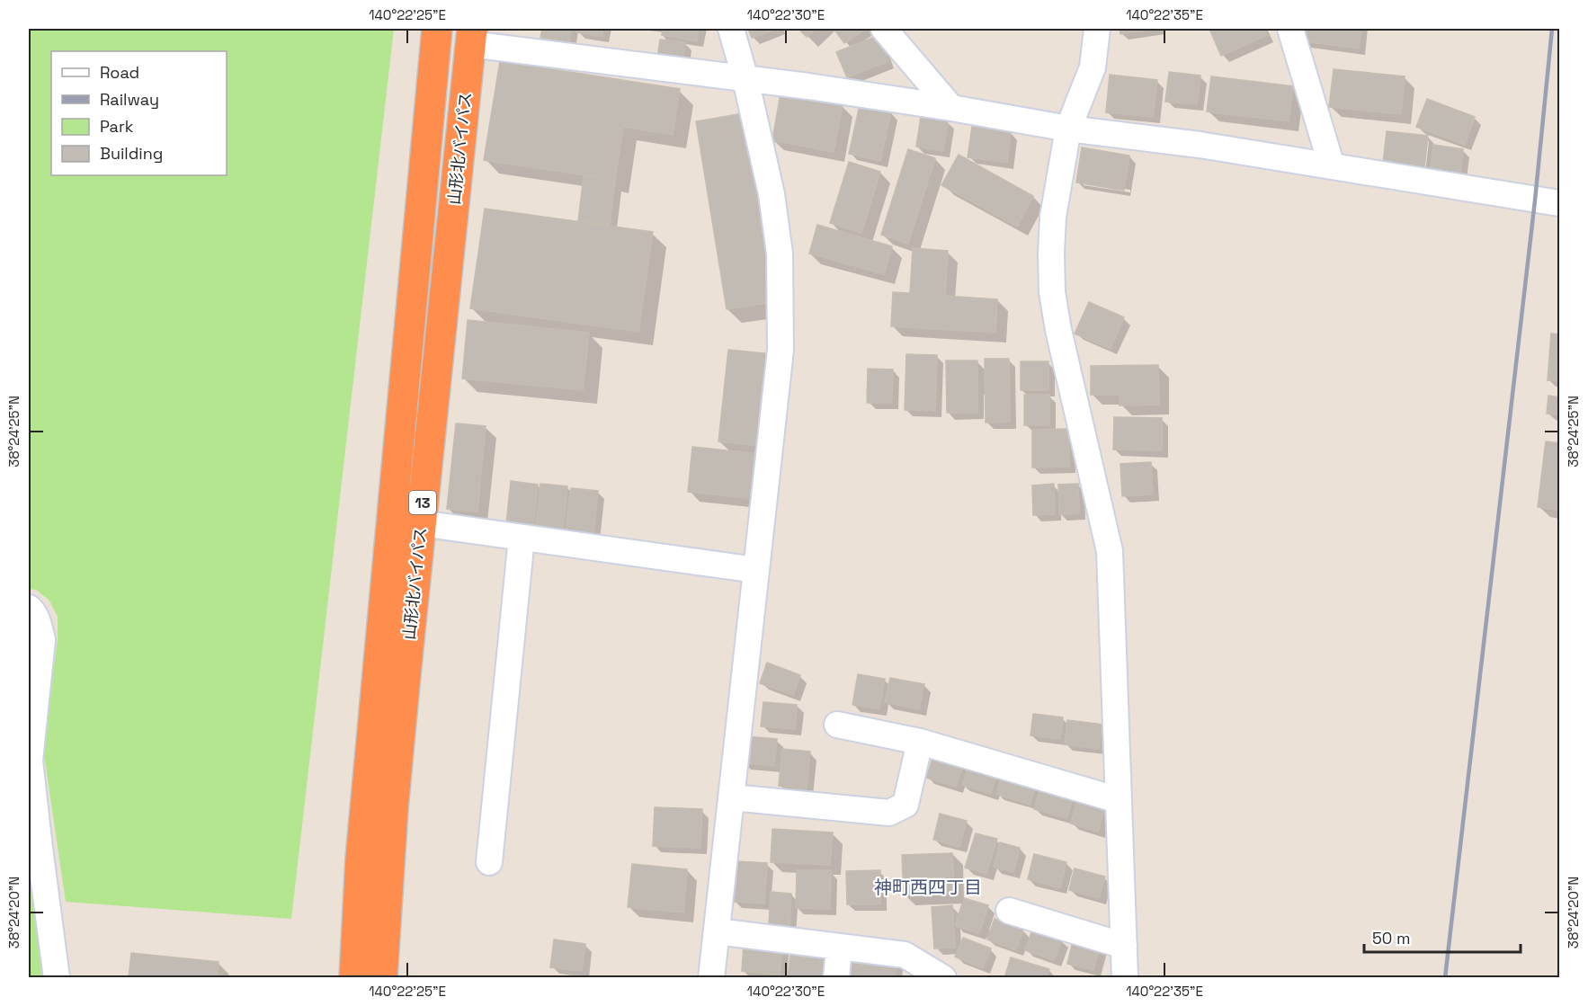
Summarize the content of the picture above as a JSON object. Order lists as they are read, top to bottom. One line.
{"streets":{"highway":["山形北バイパス","13"]},"districts":["神町西四丁目"],"legend":["Road","Railway","Park","Building"],"scale_bar":"50 m","coordinates":["140°22'25\"E","140°22'30\"E","140°22'35\"E","38°24'25\"N","38°24'20\"N"]}
